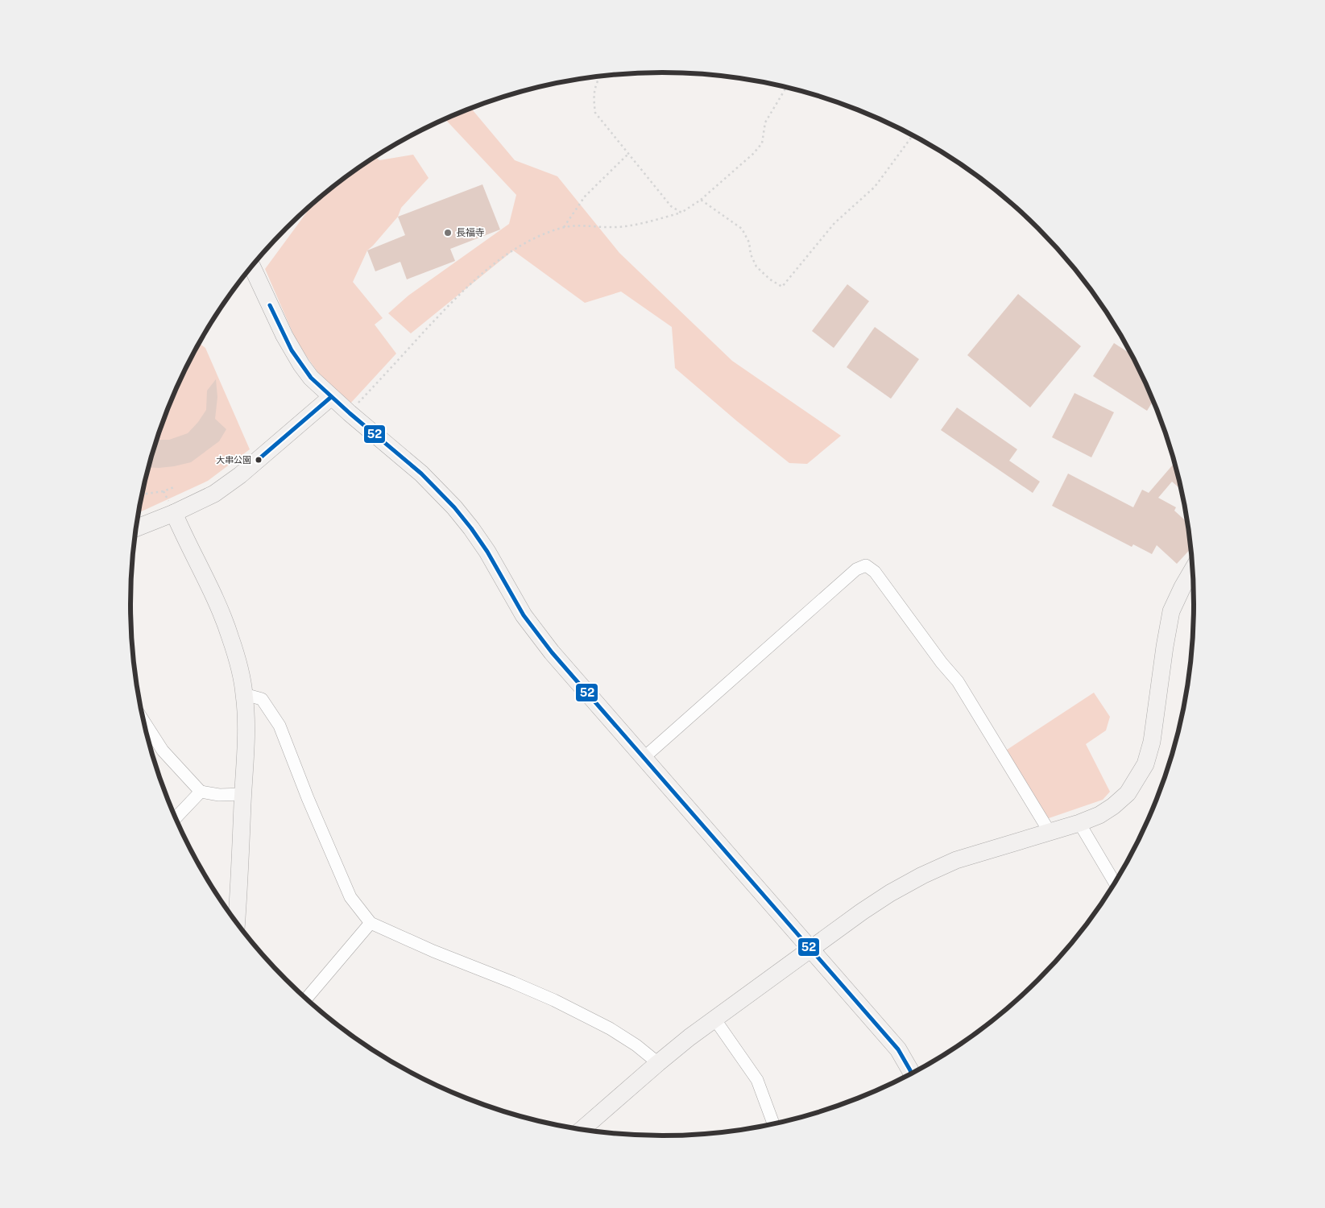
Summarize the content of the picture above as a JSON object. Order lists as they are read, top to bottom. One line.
{"places":["長福寺","大串公園"],"lines":["transit line 52"]}
